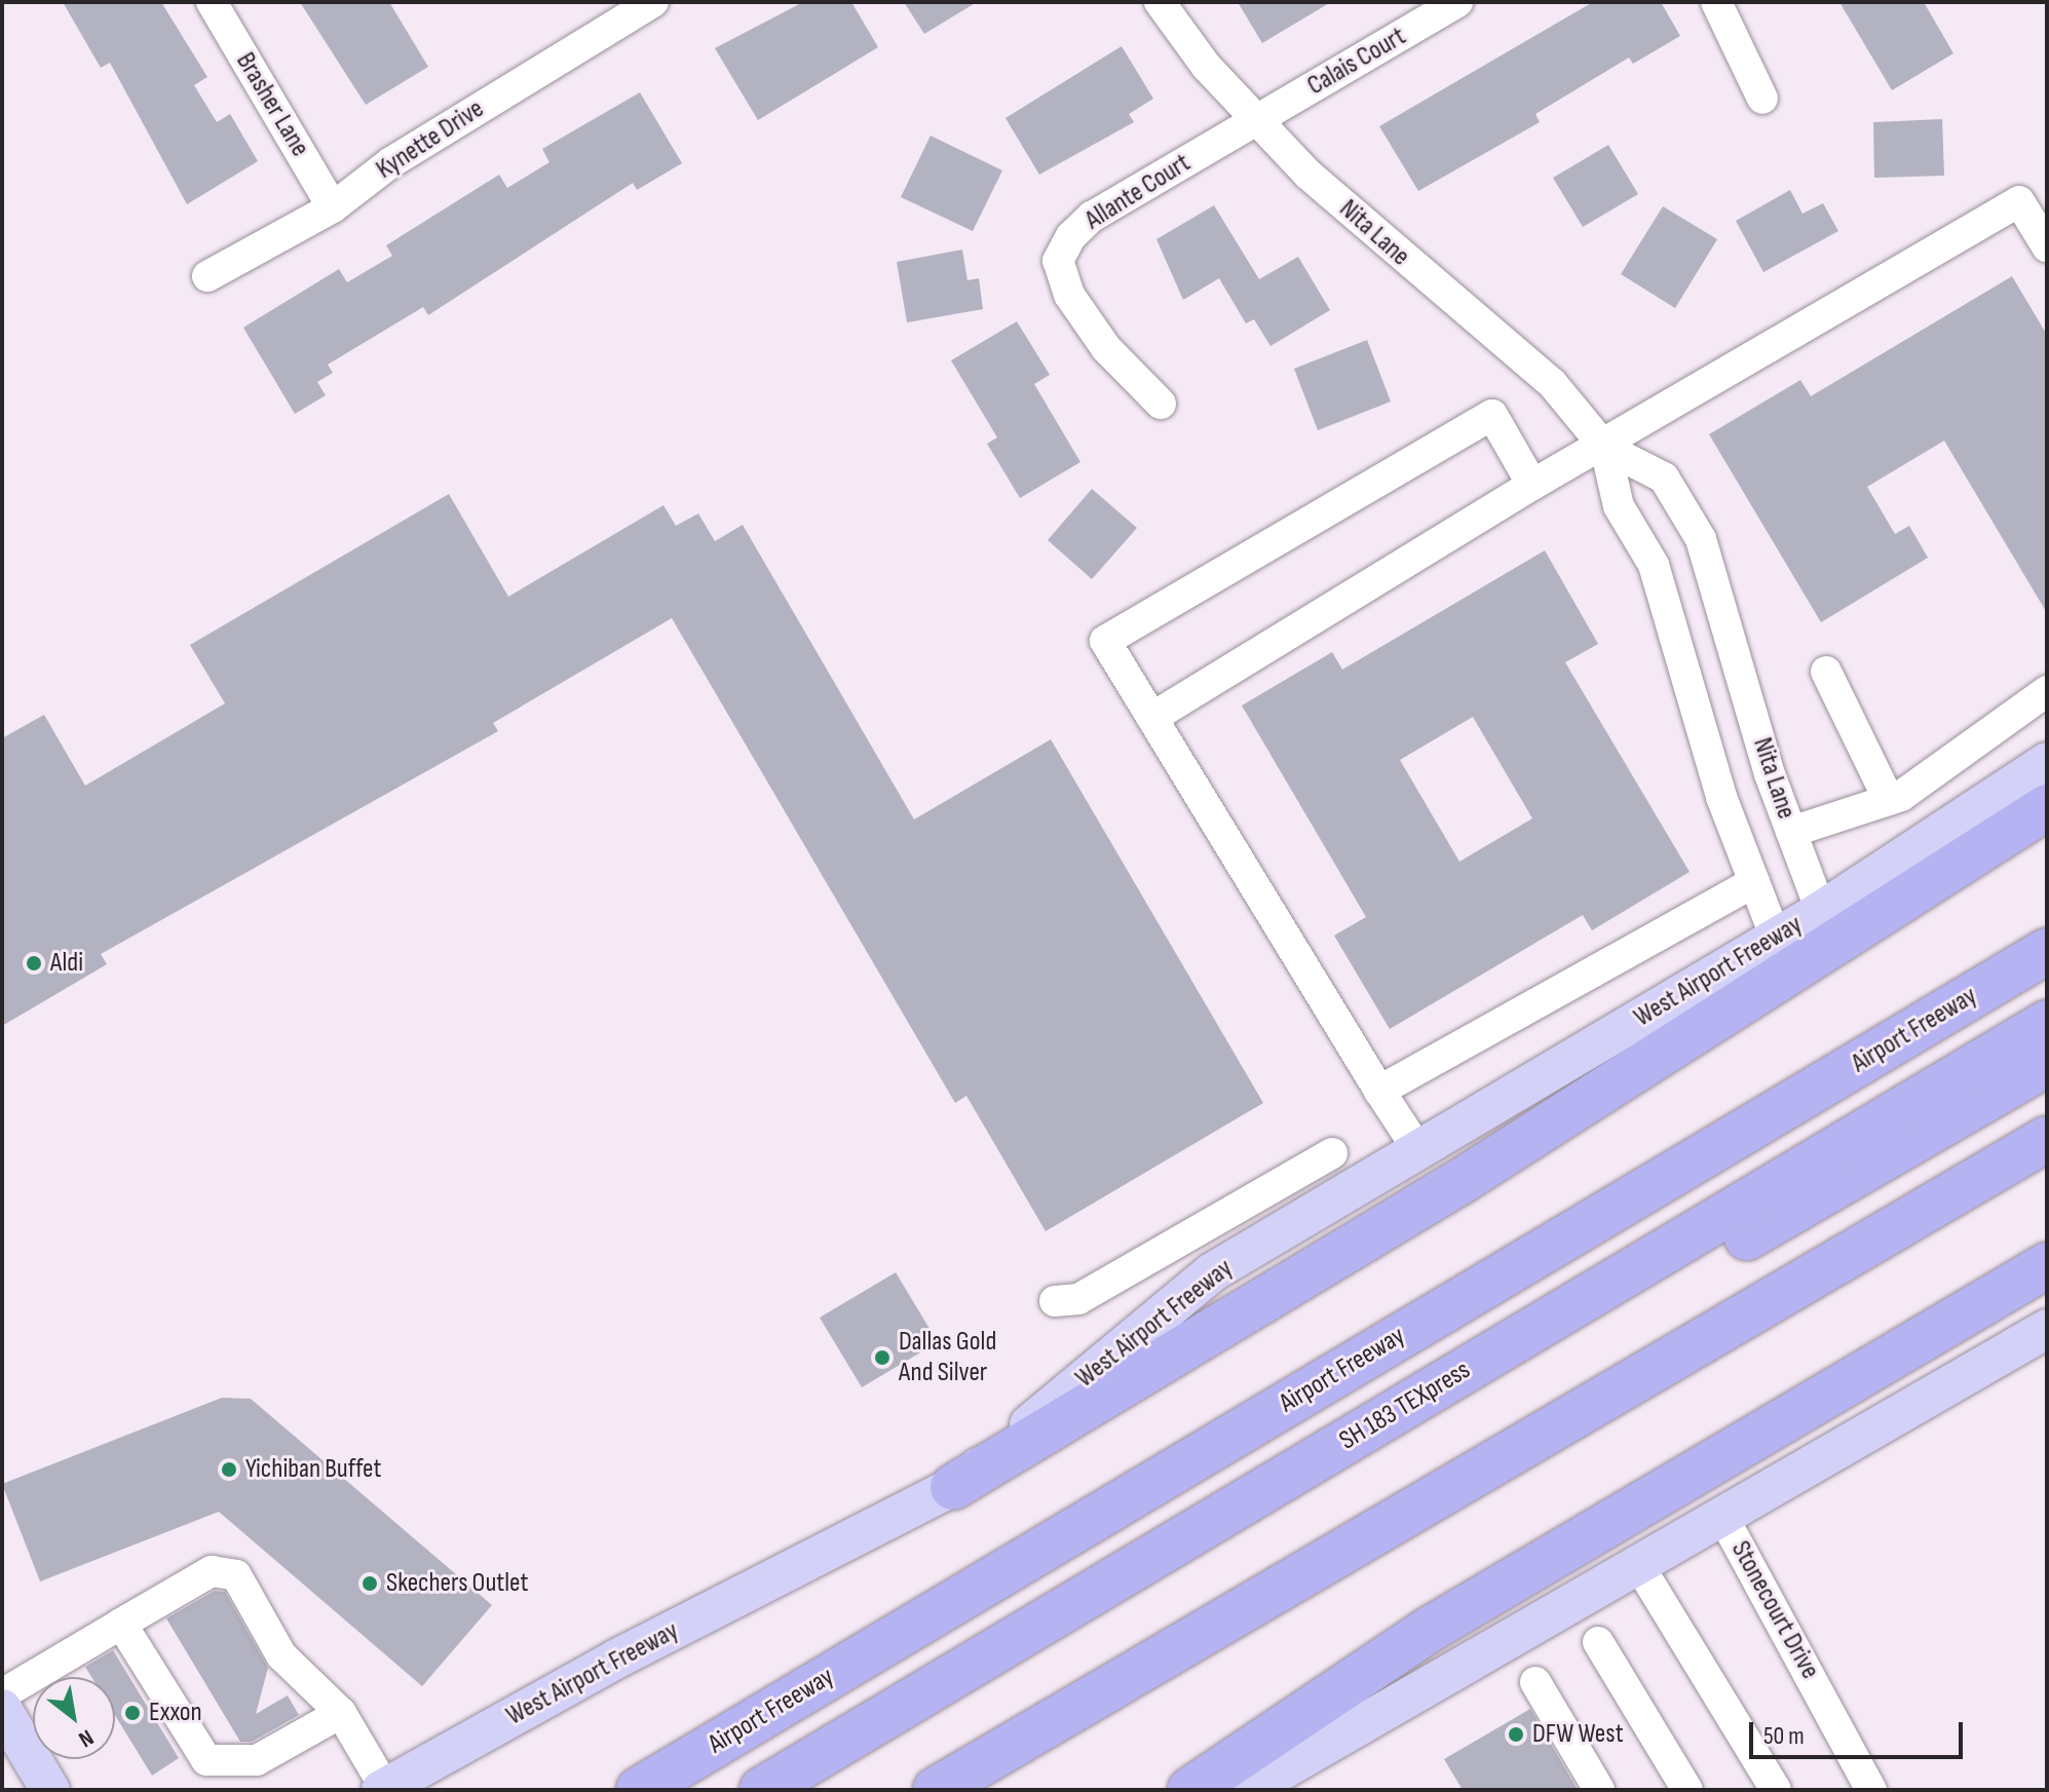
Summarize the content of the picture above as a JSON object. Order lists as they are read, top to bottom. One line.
{"streets":{"highway":["Airport Freeway","SH 183 TEXpress"],"main road":["West Airport Freeway"],"street":["Calais Court","Brasher Lane","Kynette Drive","Allante Court","Nita Lane","Stonecourt Drive"]},"crossings":[["Calais Court","Allante Court"],["Calais Court","Nita Lane"],["Brasher Lane","Kynette Drive"],["Allante Court","Nita Lane"],["Nita Lane","West Airport Freeway"]],"places":["Aldi","Dallas Gold And Silver","Yichiban Buffet","Skechers Outlet","Exxon","DFW West"],"scale_bar":"50 m","north":"bottom right"}
